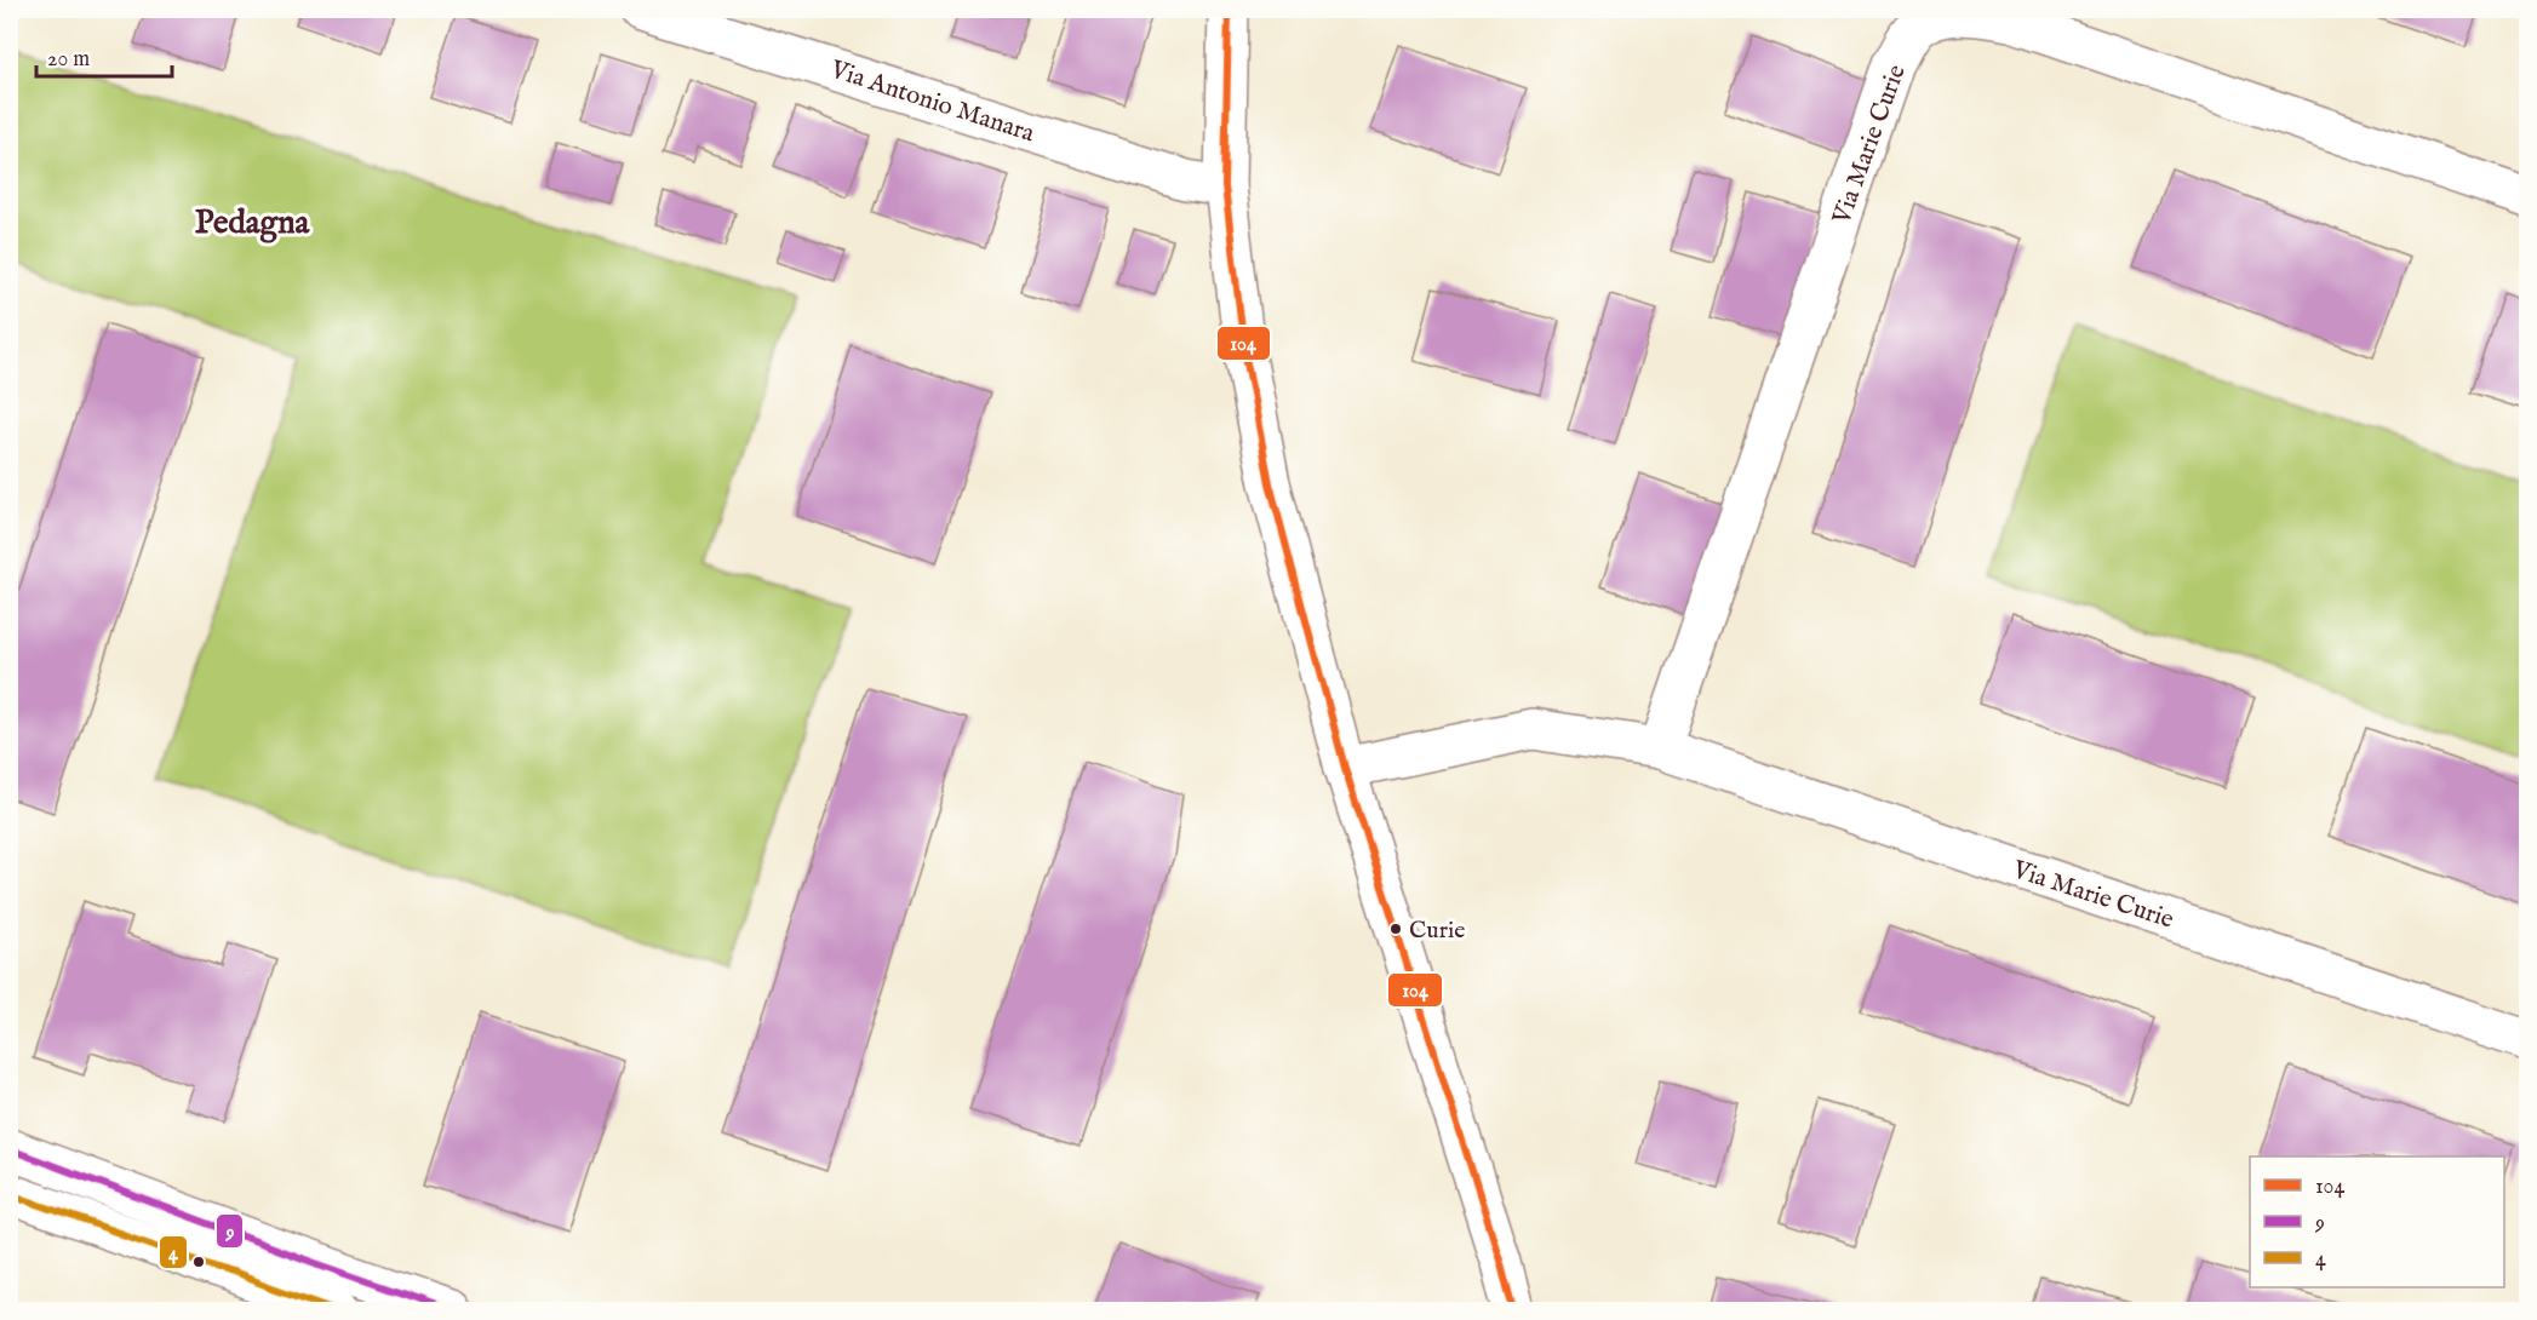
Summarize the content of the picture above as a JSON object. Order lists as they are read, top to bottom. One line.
{"streets":{"street":["Via Antonio Manara","Via Marie Curie"]},"districts":["Pedagna"],"places":["Curie"],"lines":["transit line 104","transit line 9","transit line 4"],"legend":["104","9","4"],"scale_bar":"20 m"}
